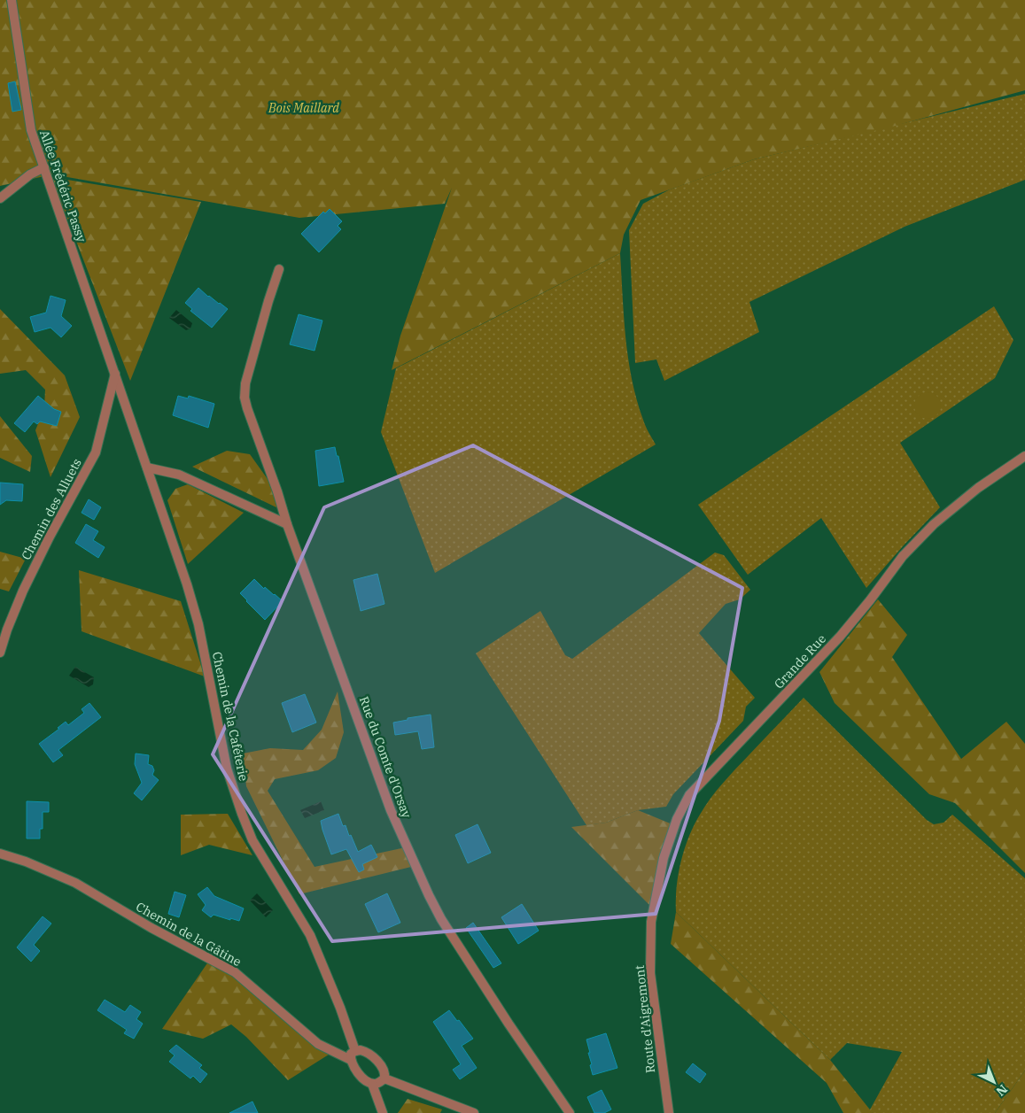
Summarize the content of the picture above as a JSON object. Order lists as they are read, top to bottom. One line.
{"streets":{"street":["Allée Frédéric Passy","Chemin des Alluets","Grande Rue","Chemin de la Caféterie","Rue du Comte d'Orsay","Chemin de la Gâtine","Route d’Aigremont"]},"crossings":[["Allée Frédéric Passy","Chemin des Alluets"],["Allée Frédéric Passy","Chemin de la Caféterie"],["Chemin des Alluets","Chemin de la Caféterie"],["Grande Rue","Route d’Aigremont"]],"parks":["Bois Maillard"],"north":"bottom right"}
